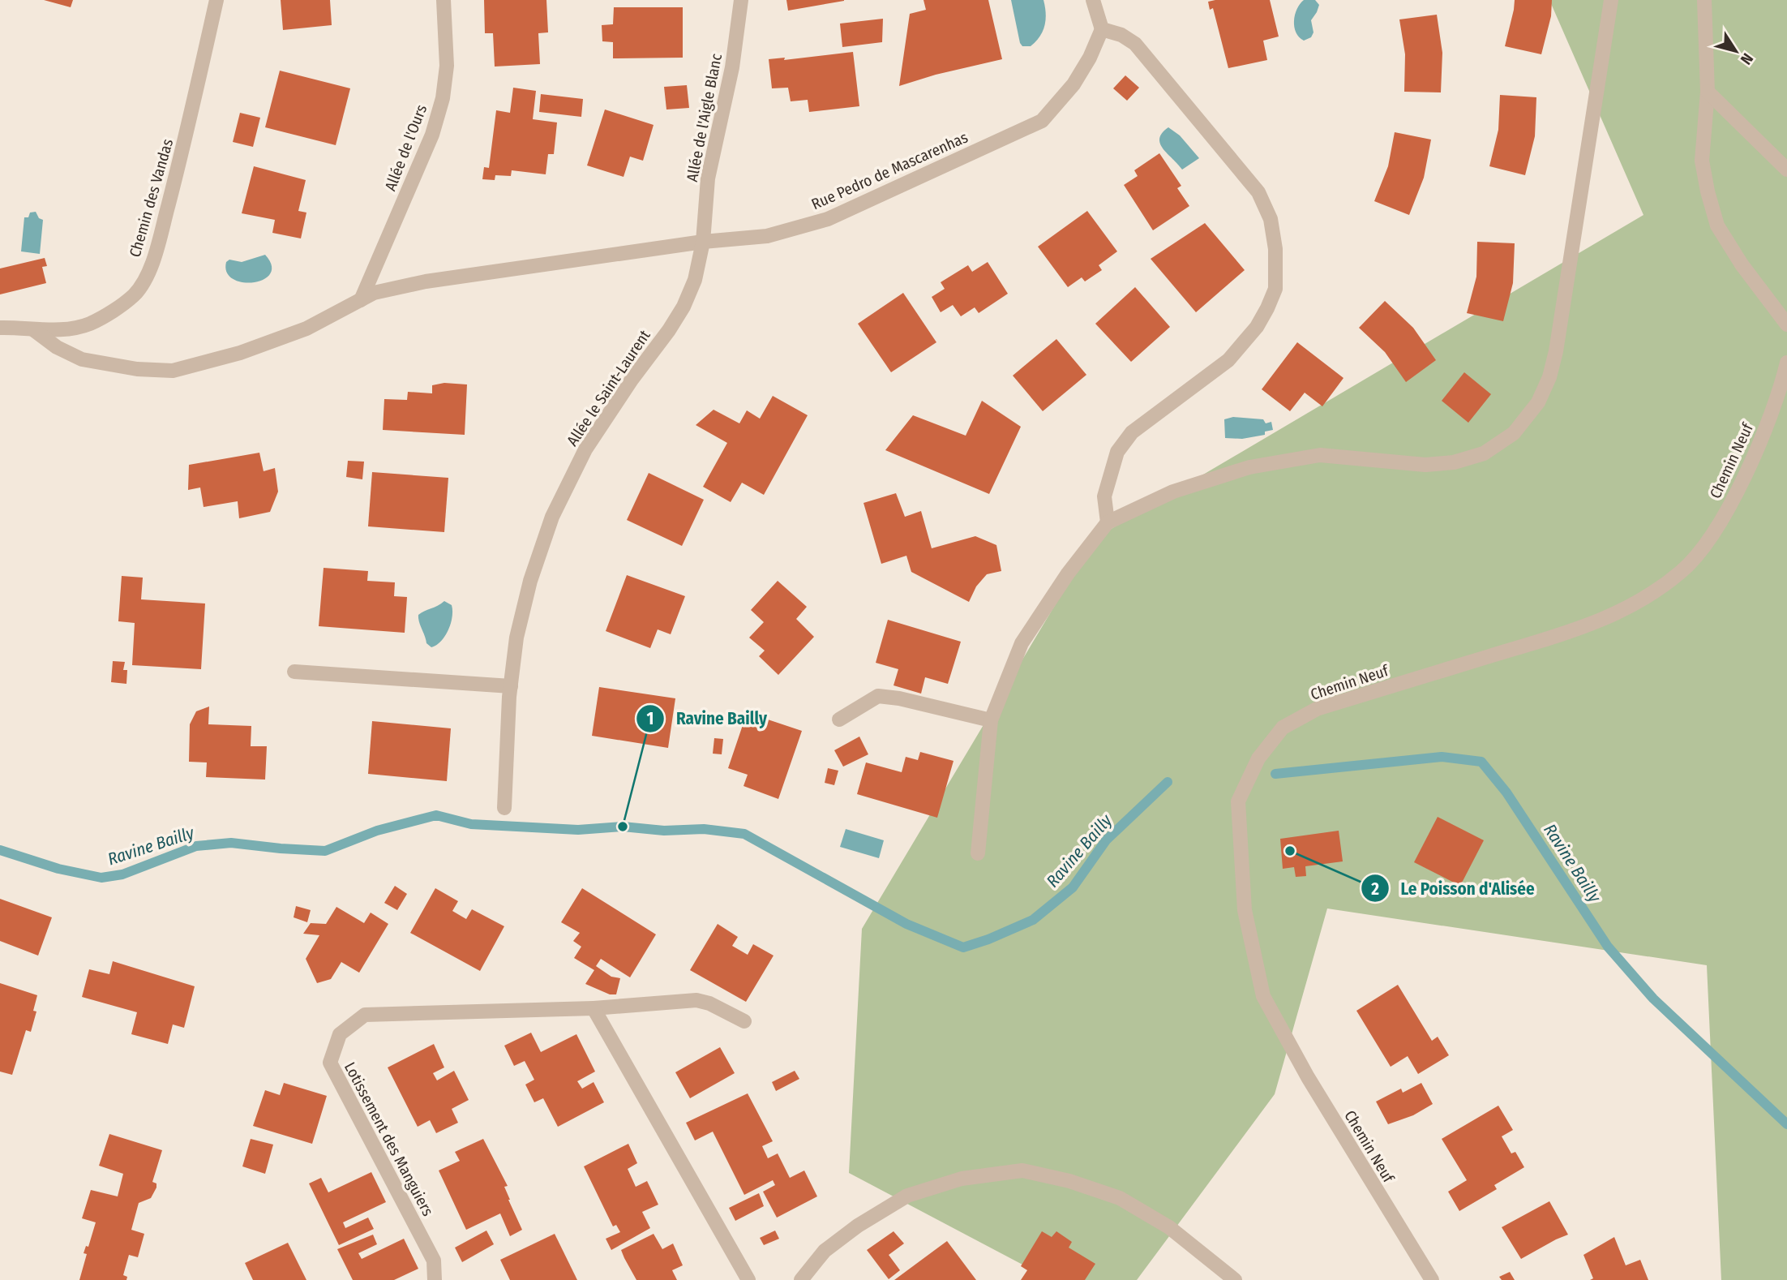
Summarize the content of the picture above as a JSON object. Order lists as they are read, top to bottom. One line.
{"streets":{"street":["Allée de l'Aigle Blanc","Allée de l'Ours","Rue Pedro de Mascarenhas","Chemin des Vandas","Allée le Saint-Laurent","Chemin Neuf","Lotissement des Manguiers"]},"crossings":[["Allée de l'Aigle Blanc","Rue Pedro de Mascarenhas"],["Allée de l'Aigle Blanc","Allée le Saint-Laurent"],["Allée de l'Ours","Rue Pedro de Mascarenhas"],["Rue Pedro de Mascarenhas","Chemin des Vandas"],["Rue Pedro de Mascarenhas","Allée le Saint-Laurent"]],"water":["Ravine Bailly"],"places":["Ravine Bailly","Le Poisson d'Alisée"],"north":"bottom right"}
